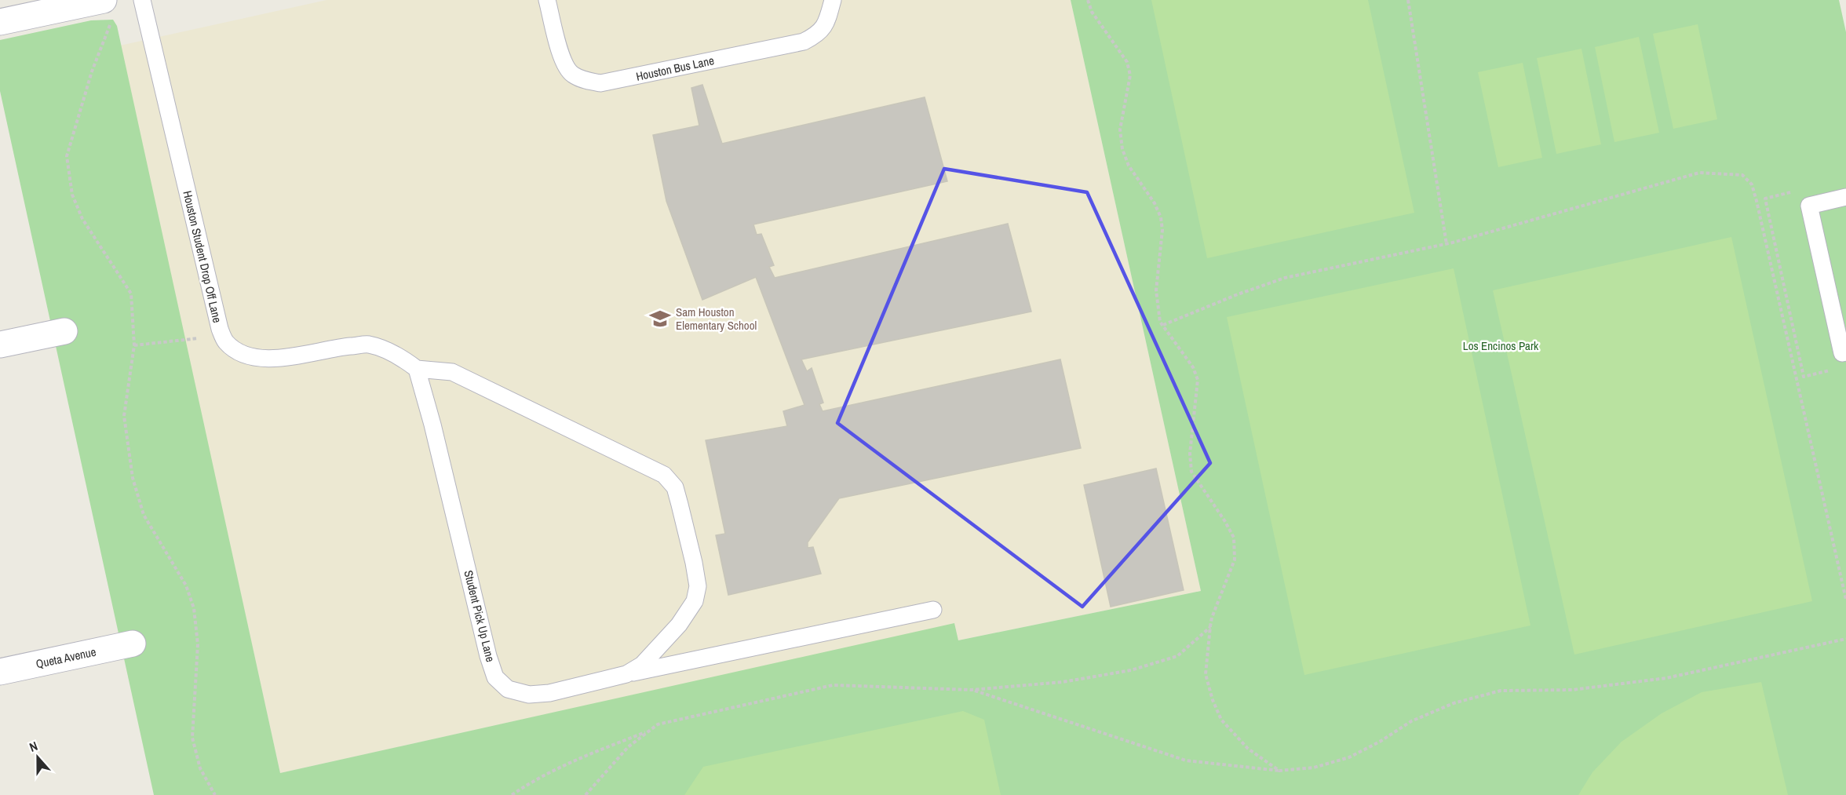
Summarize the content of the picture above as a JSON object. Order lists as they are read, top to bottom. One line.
{"streets":{"street":["Queta Avenue"],"lane":["Houston Bus Lane","Houston Student Drop Off Lane","Student Pick Up Lane"]},"crossings":[["Houston Student Drop Off Lane","Student Pick Up Lane"]],"parks":["Los Encinos Park"],"places":{"school or university":["Sam Houston Elementary School"]},"north":"top"}
